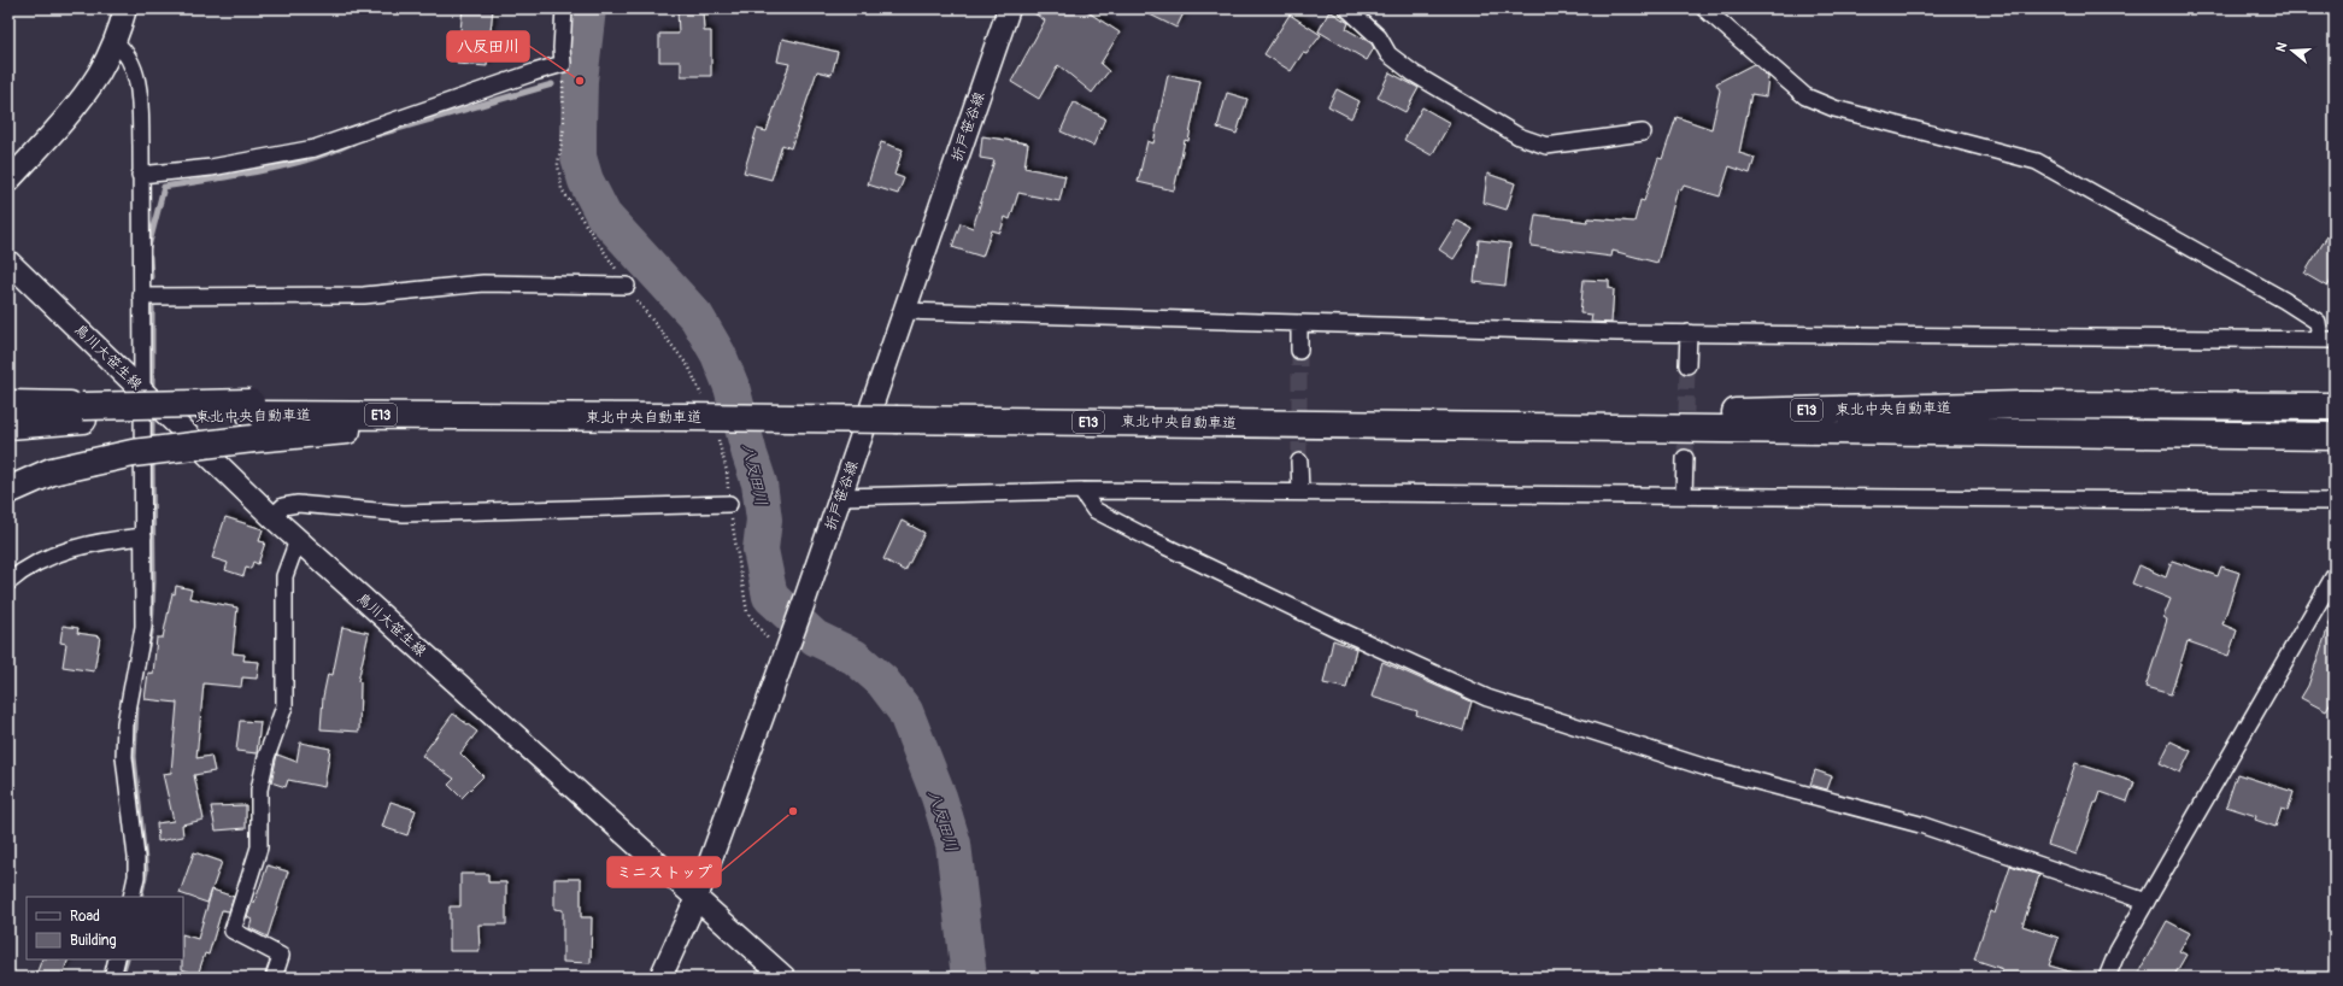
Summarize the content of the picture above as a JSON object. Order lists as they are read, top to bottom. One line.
{"streets":{"highway":["東北中央自動車道","E13"],"street":["折戸笹谷線","鳥川大笹生線"]},"crossings":[["折戸笹谷線","鳥川大笹生線"]],"water":["八反田川"],"places":["八反田川","ミニストップ"],"legend":["Road","Building"],"north":"left"}
